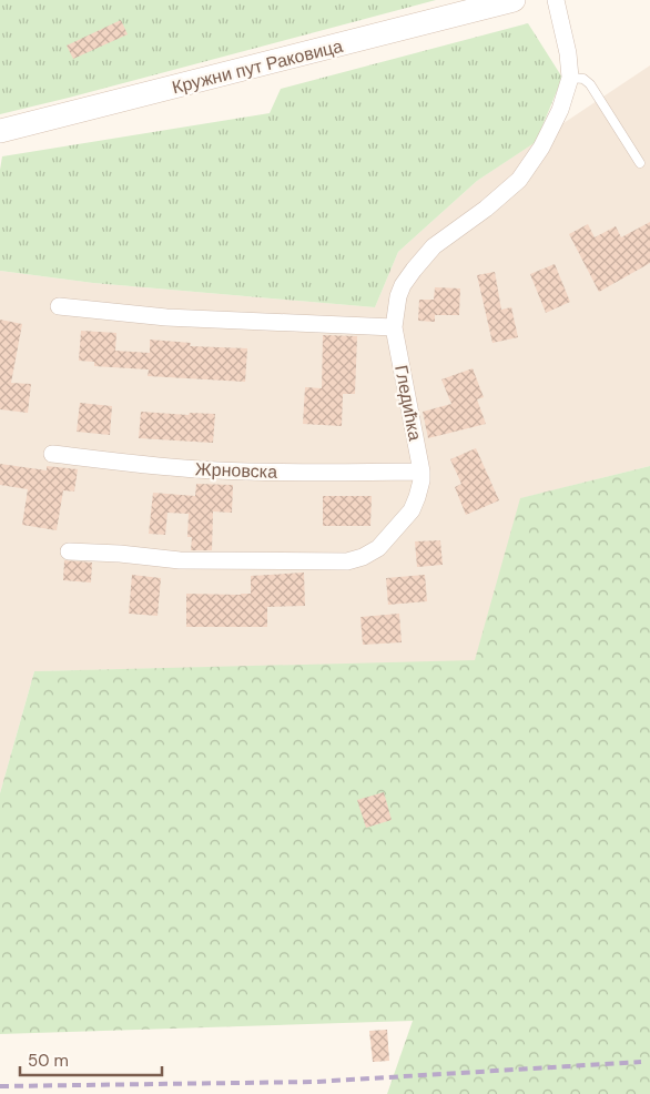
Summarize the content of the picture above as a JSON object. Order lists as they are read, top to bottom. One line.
{"streets":{"main road":["Кружни пут Раковица"],"street":["Гледићка","Жрновска"]},"crossings":[["Гледићка","Жрновска"]],"scale_bar":"50 m"}
